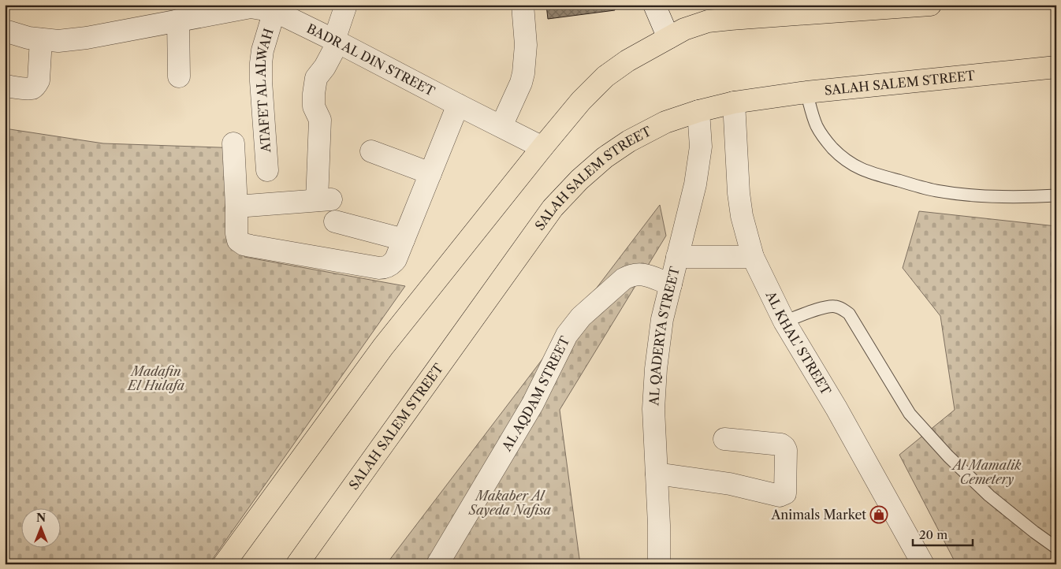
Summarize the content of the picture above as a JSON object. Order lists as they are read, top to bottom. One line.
{"streets":{"main road":["SALAH SALEM STREET"],"street":["BADR AL DIN STREET","ATAFET AL ALWAH","AL QADERYA STREET","AL KHAL' STREET","AL AQDAM STREET"]},"crossings":[["BADR AL DIN STREET","ATAFET AL ALWAH"],["SALAH SALEM STREET","AL QADERYA STREET"],["SALAH SALEM STREET","AL KHAL' STREET"],["AL QADERYA STREET","AL AQDAM STREET"]],"parks":["Madafin El Hulafa","Al Mamalik Cemetery","Makaber Al Sayeda Nafisa"],"places":{"shop":["Animals Market"]},"scale_bar":"20 m","north":"top"}
